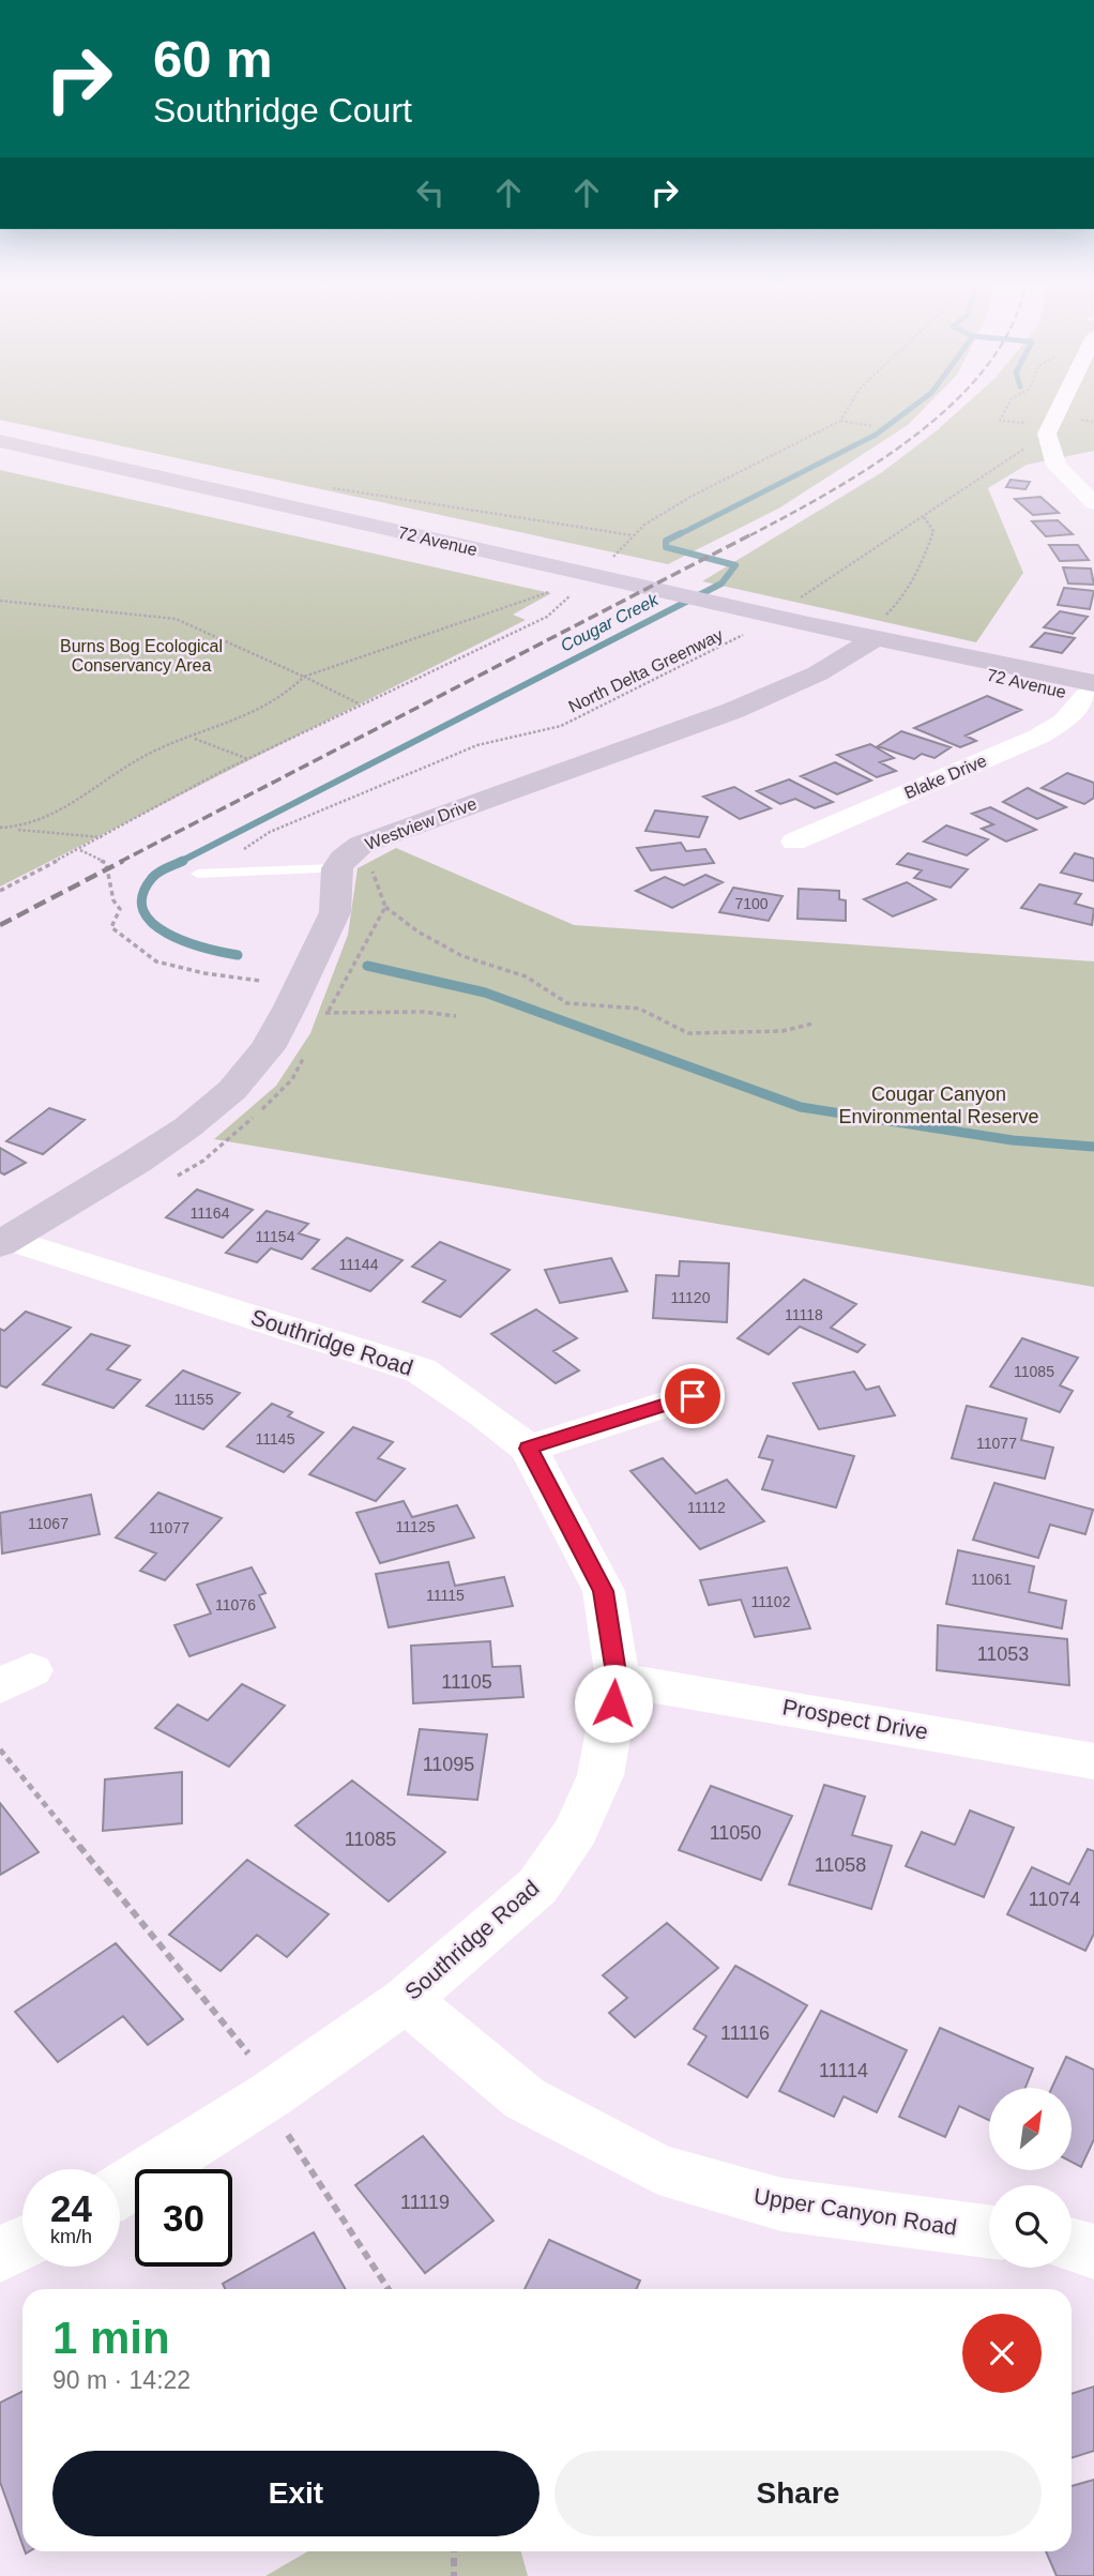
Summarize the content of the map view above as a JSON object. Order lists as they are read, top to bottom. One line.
{"streets":{"main road":["72 Avenue","Westview Drive"],"street":["Blake Drive","Southridge Road","Prospect Drive","Upper Canyon Road"],"path":["North Delta Greenway"]},"crossings":[["72 Avenue","Blake Drive"],["72 Avenue","Westview Drive"],["Southridge Road","Prospect Drive"],["Southridge Road","Upper Canyon Road"]],"water":["Cougar Creek"],"parks":["Burns Bog Ecological Conservancy Area","Cougar Canyon Environmental Reserve"],"house_numbers":["7100","11164","11154","11144","11120","11118","11085","11155","11145","11077","11112","11067","11125","11077","11061","11115","11102","11076","11053","11105","11095","11050","11085","11058","11074","11116","11114","11119"],"north":"top right","page":{"turn":["60 m","Southridge Court"],"speed":"24 km/h","limit":"30","heading":["1 min","90 m · 14:22"],"buttons":["Exit","Share"]}}
